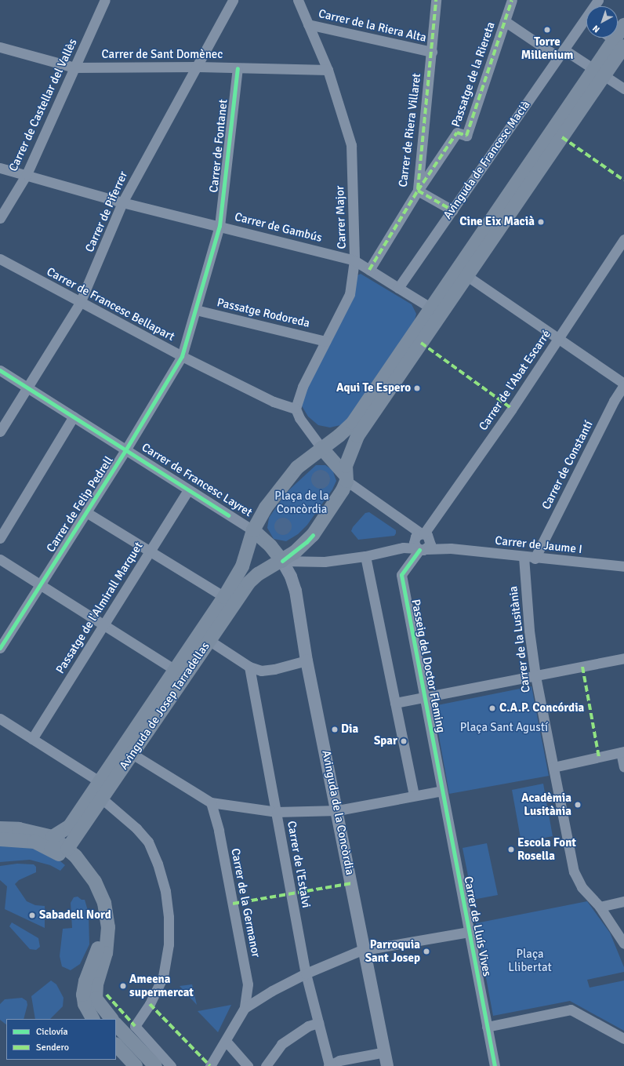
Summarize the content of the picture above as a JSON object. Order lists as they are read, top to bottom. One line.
{"streets":{"main road":["Avinguda de Josep Tarradellas"],"street":["Carrer de la Riera Alta","Carrer de Sant Domènec","Passatge de la Riereta","Carrer de Castellar del Vallès","Carrer de Riera Villaret","Carrer de Fontanet","Avinguda de Francesc Macià","Carrer de Piferrer","Carrer Major","Carrer de Gambús","Carrer de Francesc Bellapart","Passatge Rodoreda","Carrer de l'Abat Escarré","Carrer de Constantí","Carrer de Francesc Layret","Carrer de Felip Pedrell","Carrer de Jaume I","Passatge de l'Almirall Marquet","Carrer de la Lusitània","Passeig del Doctor Fleming","Avinguda de la Concòrdia","Carrer de l'Estalvi","Carrer de la Germanor","Carrer de Lluís Vives"]},"crossings":[["Carrer de la Riera Alta","Carrer de Riera Villaret"],["Carrer de la Riera Alta","Carrer Major"],["Carrer de Sant Domènec","Carrer de Castellar del Vallès"],["Carrer de Sant Domènec","Carrer de Fontanet"],["Carrer de Sant Domènec","Carrer de Piferrer"],["Carrer de Sant Domènec","Carrer Major"],["Passatge de la Riereta","Carrer de Riera Villaret"],["Carrer de Castellar del Vallès","Carrer de Gambús"],["Carrer de Riera Villaret","Carrer de Gambús"],["Carrer de Fontanet","Carrer de Gambús"],["Carrer de Fontanet","Carrer de Felip Pedrell"],["Avinguda de Francesc Macià","Carrer de Gambús"],["Carrer de Piferrer","Carrer de Gambús"],["Carrer de Piferrer","Carrer de Francesc Bellapart"],["Carrer de Piferrer","Carrer de Francesc Layret"],["Carrer Major","Carrer de Gambús"],["Carrer Major","Carrer de Francesc Bellapart"],["Carrer Major","Passatge Rodoreda"],["Carrer de Gambús","Carrer de Felip Pedrell"],["Carrer de Francesc Bellapart","Carrer de Felip Pedrell"],["Passatge Rodoreda","Carrer de Felip Pedrell"],["Carrer de l'Abat Escarré","Carrer de Jaume I"],["Carrer de l'Abat Escarré","Passeig del Doctor Fleming"],["Carrer de Constantí","Carrer de Jaume I"],["Carrer de Francesc Layret","Carrer de Felip Pedrell"],["Carrer de Francesc Layret","Passatge de l'Almirall Marquet"],["Carrer de Francesc Layret","Avinguda de Josep Tarradellas"],["Carrer de Jaume I","Carrer de la Lusitània"],["Carrer de Jaume I","Passeig del Doctor Fleming"],["Passeig del Doctor Fleming","Carrer de Lluís Vives"],["Avinguda de Josep Tarradellas","Avinguda de la Concòrdia"]],"parks":["Plaça de la Concòrdia","Plaça Sant Agustí","Plaça Llibertat"],"places":["Torre Millenium","Cine Eix Macià","Aqui Te Espero","C.A.P. Concórdia","Dia","Spar","Acadèmia Lusitània","Escola Font Rosella","Sabadell Nord","Parroquia Sant Josep","Ameena supermercat"],"legend":["Ciclovía","Sendero"],"north":"bottom left"}
